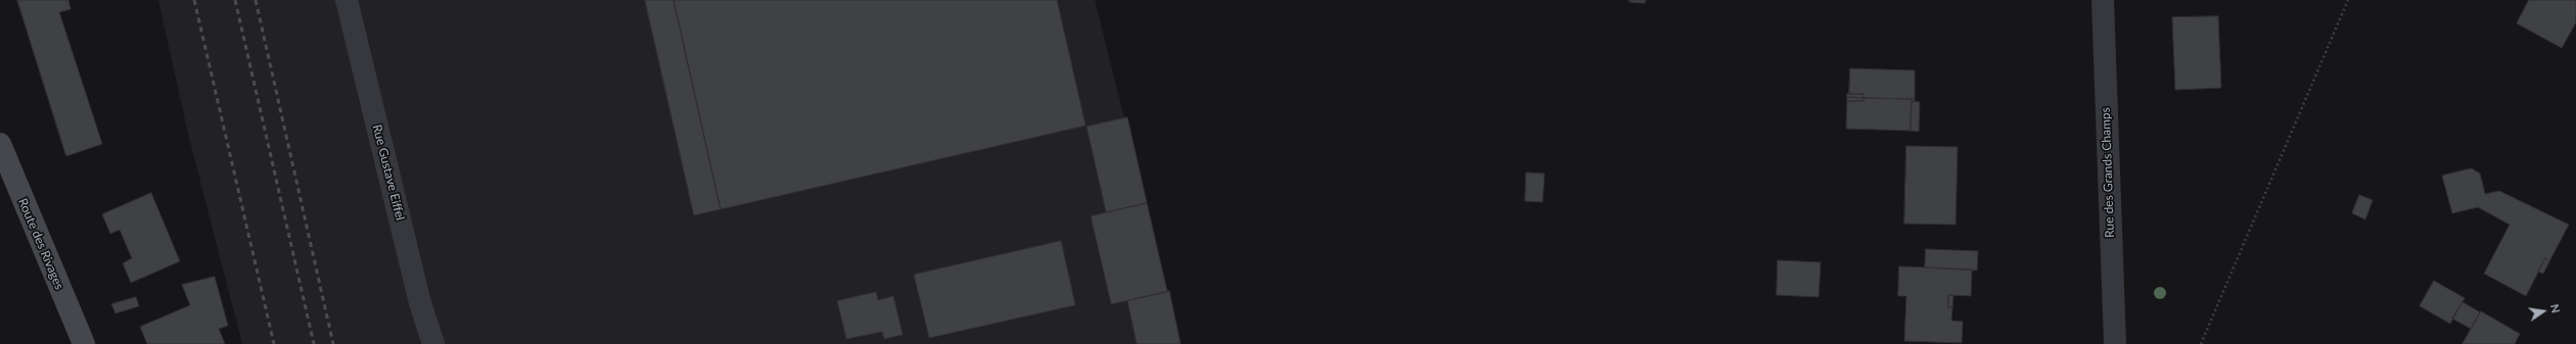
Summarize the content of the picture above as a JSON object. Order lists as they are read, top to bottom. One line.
{"streets":{"main road":["Route des Rivages"],"street":["Rue Gustave Eiffel","Rue des Grands Champs"]},"north":"right"}
